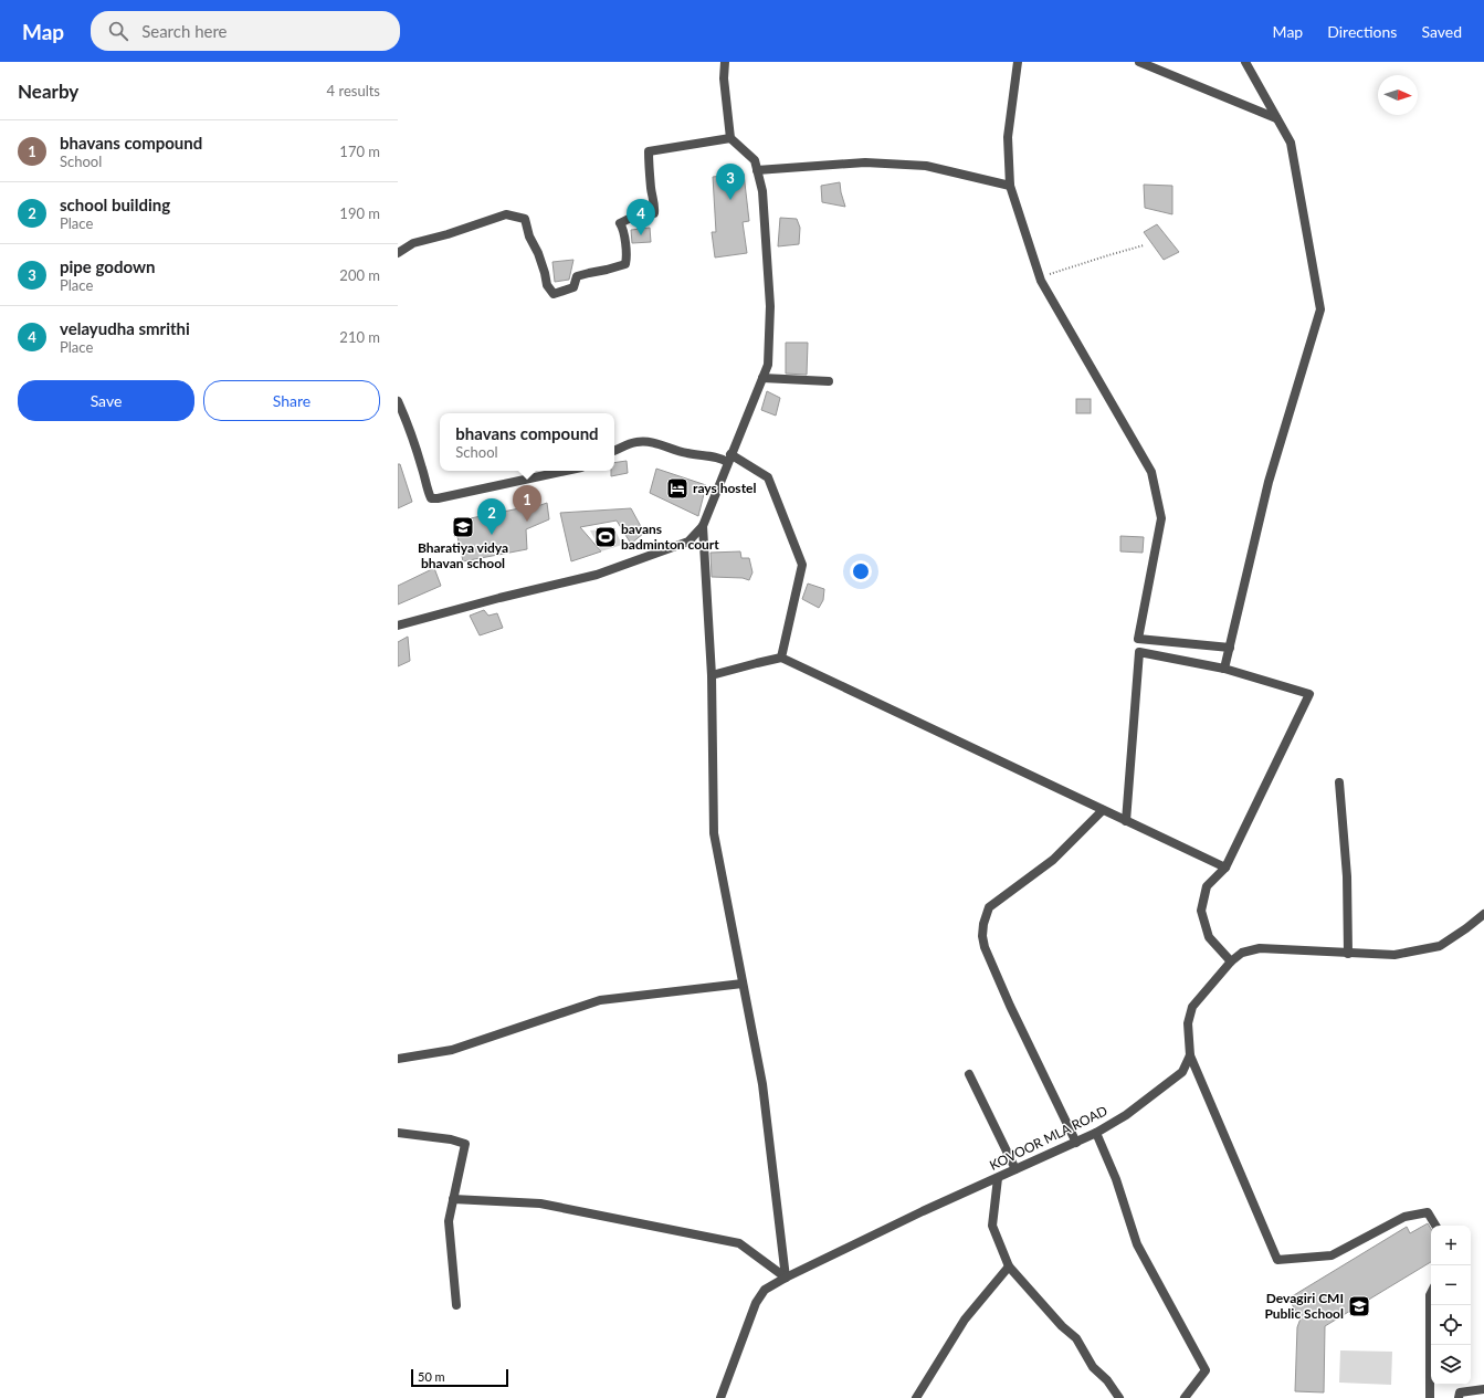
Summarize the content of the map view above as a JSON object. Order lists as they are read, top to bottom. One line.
{"streets":{"street":["KOVOOR MLA ROAD"]},"places":{"hotel":["rays hostel"],"school or university":["Bharatiya vidya bhavan school","Devagiri CMI Public School"],"sports":["bavans badminton court"]},"scale_bar":"50 m","north":"right","page":{"header":"Map","search":"Search here","nav":["Map","Directions","Saved"],"heading":["Nearby","4 results"],"list":[{"mark":"1","name":"bhavans compound","note":"School","value":"170 m"},{"mark":"2","name":"school building","note":"Place","value":"190 m"},{"mark":"3","name":"pipe godown","note":"Place","value":"200 m"},{"mark":"4","name":"velayudha smrithi","note":"Place","value":"210 m"}],"pins":["3","4","1","2"],"buttons":["Save","Share"],"popup":["bhavans compound","School"],"map_buttons":["+","−"],"scale":"50 m"}}
